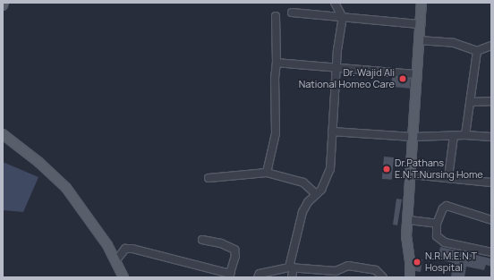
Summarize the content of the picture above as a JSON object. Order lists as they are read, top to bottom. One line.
{"places":["Dr. Wajid Ali National Homeo Care","Dr.Pathans E.N.T.Nursing Home","N.R.M.E.N.T Hospital"]}
